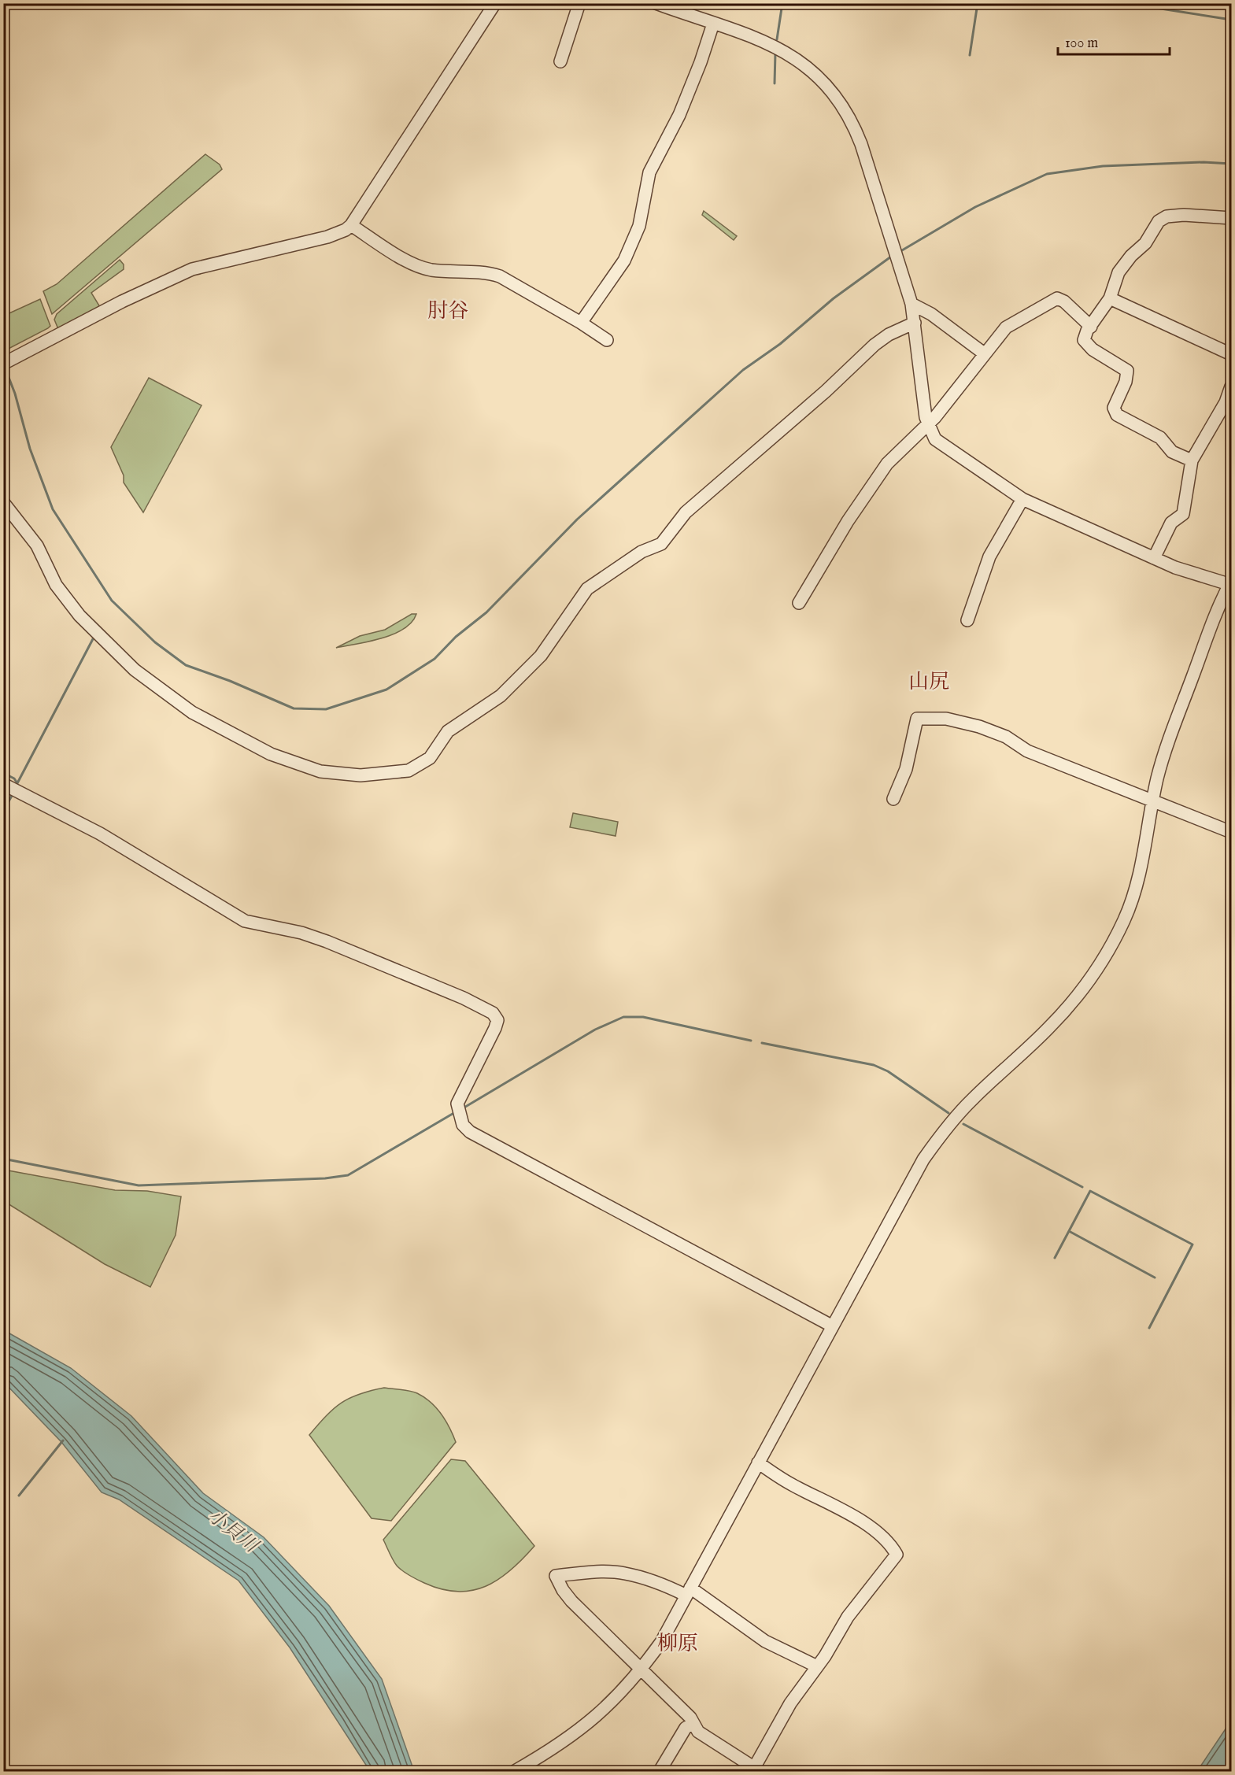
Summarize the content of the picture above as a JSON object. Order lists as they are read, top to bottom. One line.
{"districts":["肘谷","山尻","柳原"],"water":["小貝川"],"scale_bar":"100 m"}
